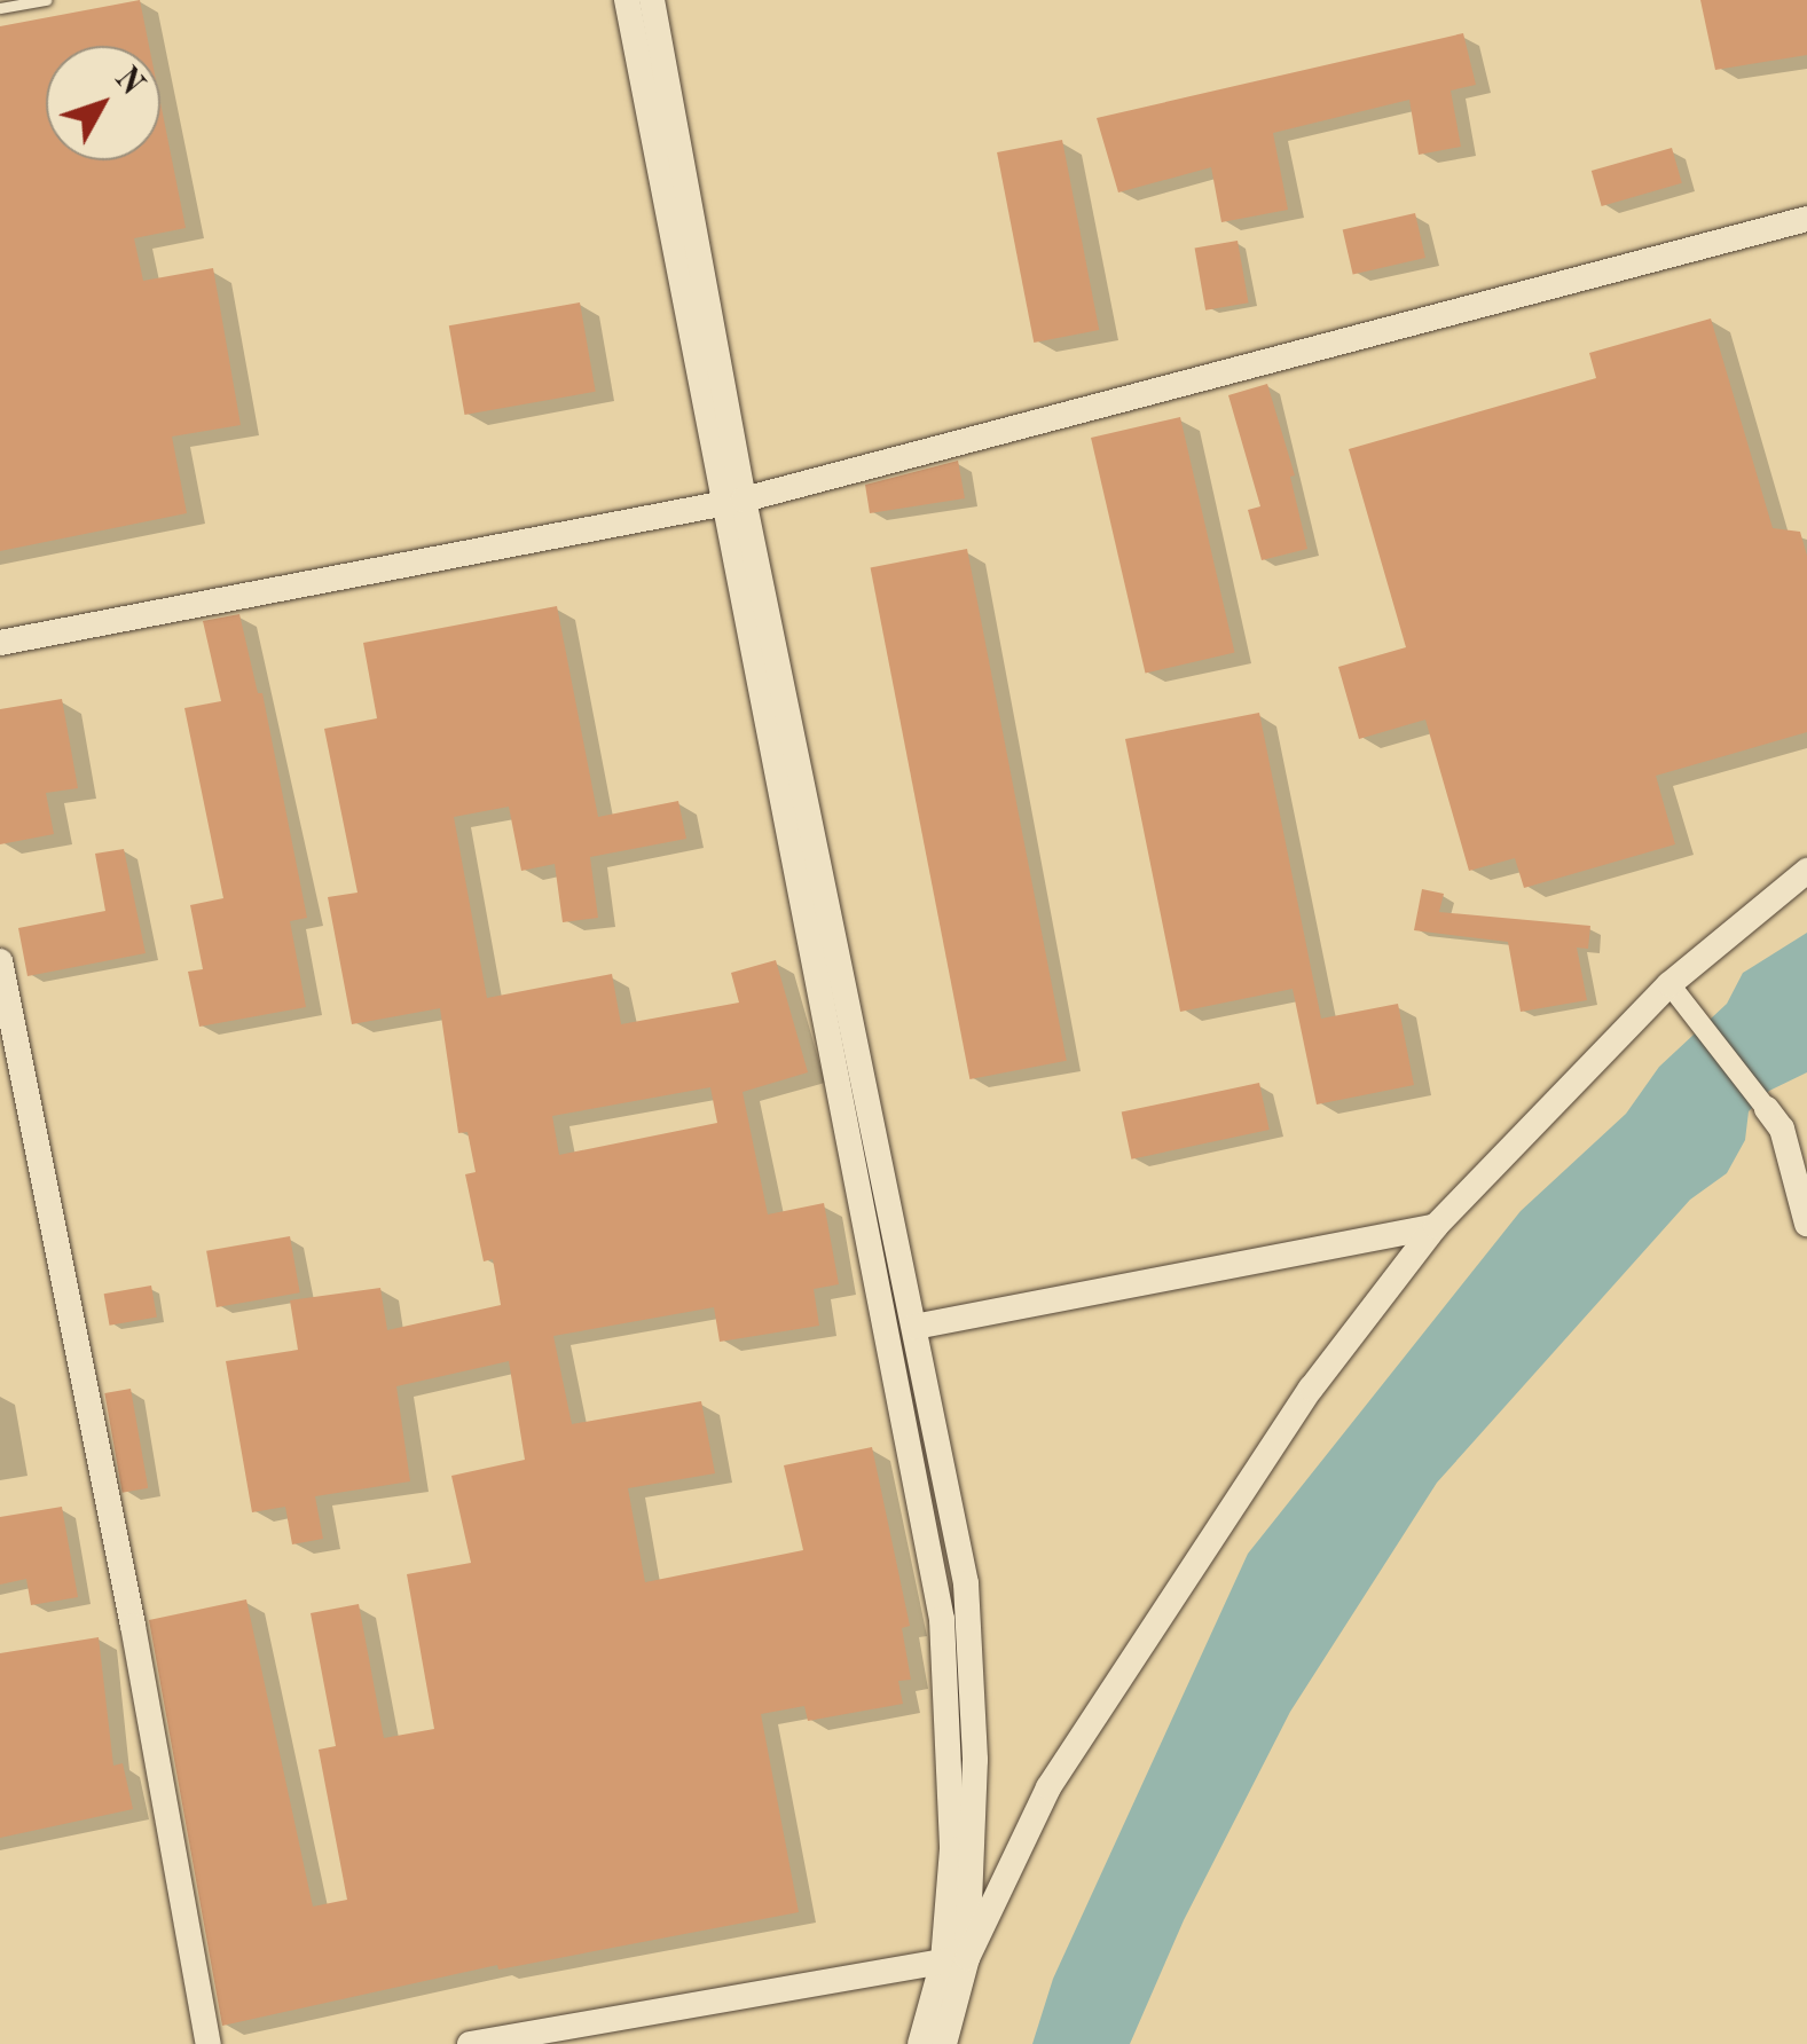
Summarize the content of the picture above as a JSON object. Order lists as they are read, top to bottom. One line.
{"north":"top right"}
